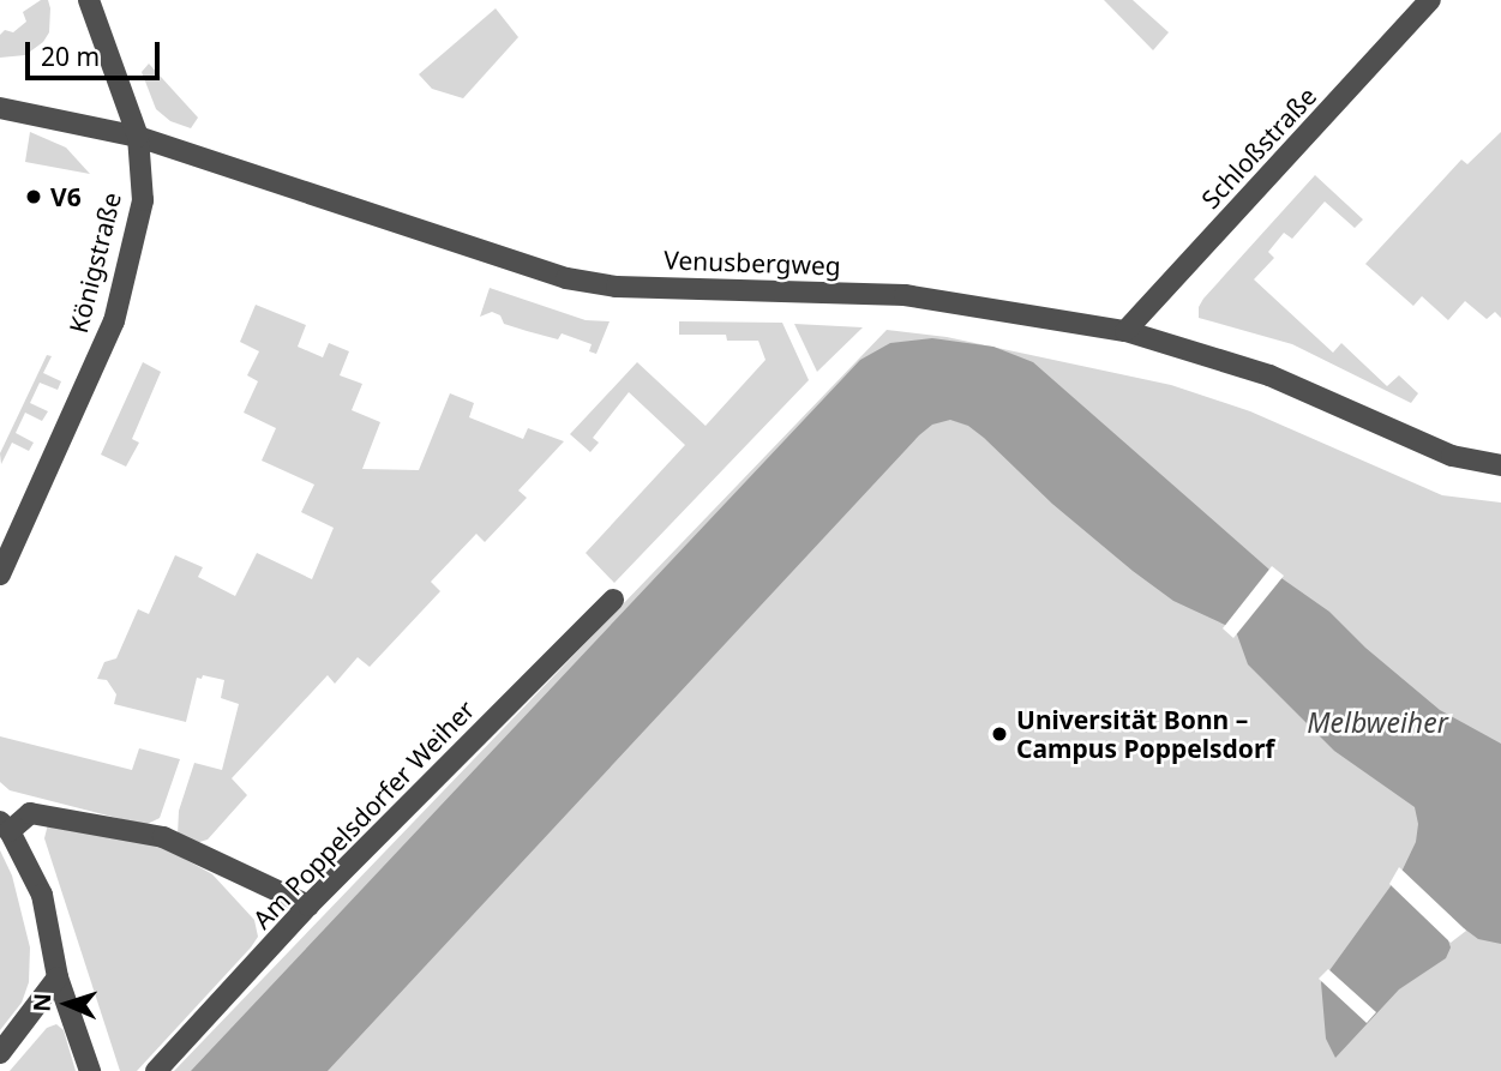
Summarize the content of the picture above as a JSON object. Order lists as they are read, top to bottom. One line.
{"streets":{"street":["Schloßstraße","Königstraße","Venusbergweg","Am Poppelsdorfer Weiher"]},"crossings":[["Schloßstraße","Venusbergweg"],["Königstraße","Venusbergweg"]],"water":["Melbweiher"],"places":["V6","Universität Bonn – Campus Poppelsdorf"],"scale_bar":"20 m","north":"left"}
